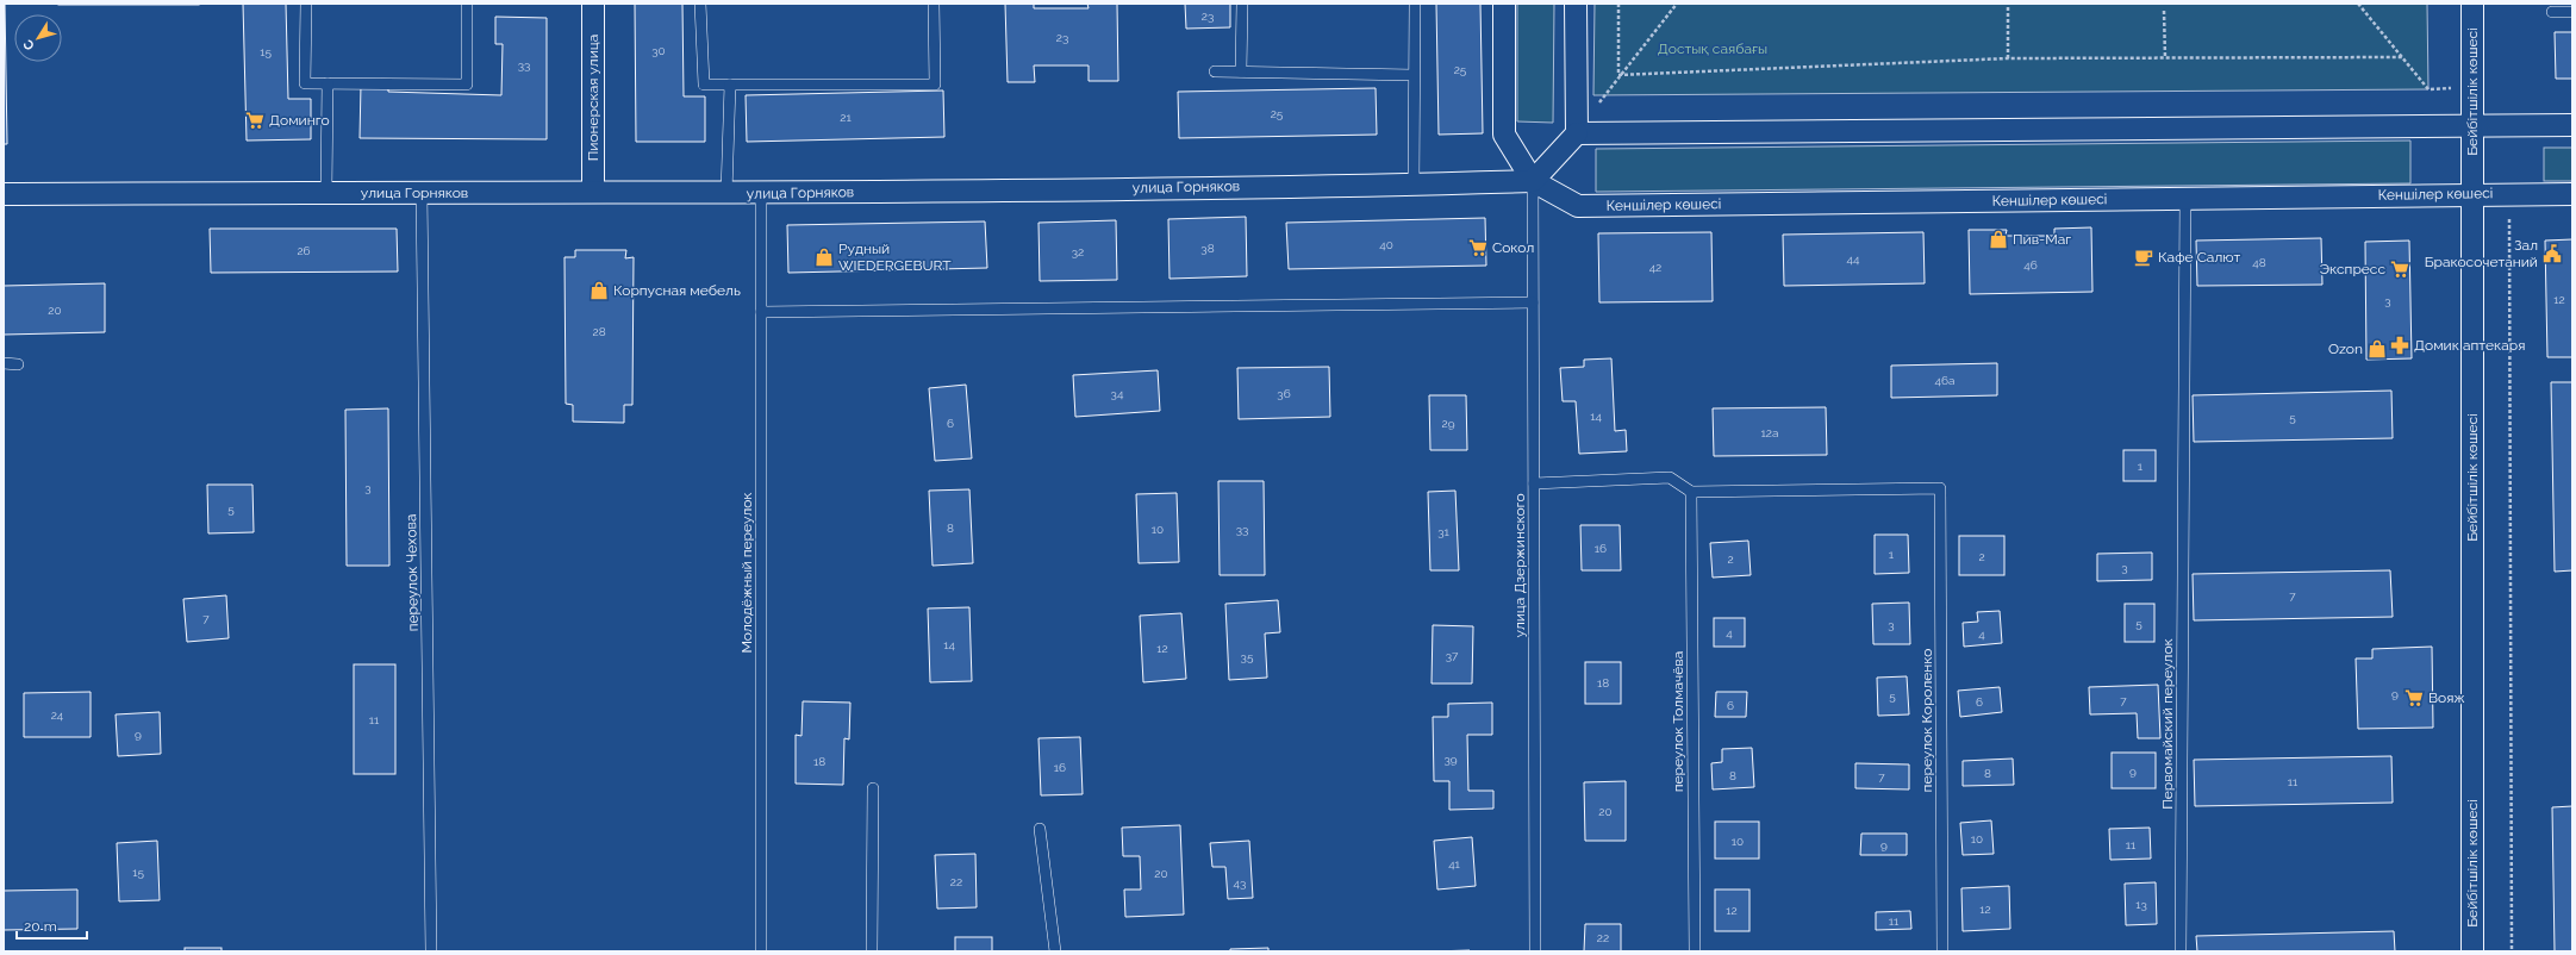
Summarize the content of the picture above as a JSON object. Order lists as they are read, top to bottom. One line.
{"streets":{"street":["Бейбітшілік көшесі","Пионерская улица","улица Горняков","Кеншілер көшесі"],"lane":["улица Дзержинского","переулок Чехова","Молодёжный переулок","переулок Короленко","переулок Толмачёва","Первомайский переулок"]},"crossings":[["Бейбітшілік көшесі","Кеншілер көшесі"],["Пионерская улица","улица Горняков"],["улица Горняков","Кеншілер көшесі"],["улица Горняков","улица Дзержинского"],["улица Горняков","переулок Чехова"],["улица Горняков","Молодёжный переулок"],["Кеншілер көшесі","улица Дзержинского"],["Кеншілер көшесі","Первомайский переулок"],["переулок Короленко","переулок Толмачёва"]],"parks":["Достық саябағы"],"places":{"supermarket":["Доминго","Сокол","Экспресс","Вояж"],"shop":["Пив-Маг","Рудный WIEDERGEBURT","Корпусная мебель","Ozon"],"public building":["Зал Бракосочетаний"],"cafe":["Кафе Салют"],"pharmacy":["Домик аптекаря"]},"house_numbers":["23","23","30","15","33","25","25","21","40","38","26","32","44","48","46","42","12","3","20","28","46а","34","36","14","5","6","29","12а","1","3","5","8","10","33","31","16","1","2","2","3","7","7","5","3","4","4","14","12","37","35","18","9","5","7","6","6","24","11","9","39","18","16","9","8","8","7","11","20","10","10","9","11","41","15","20","22","43","13","12","12","11","22"],"scale_bar":"20 m","north":"bottom left"}
